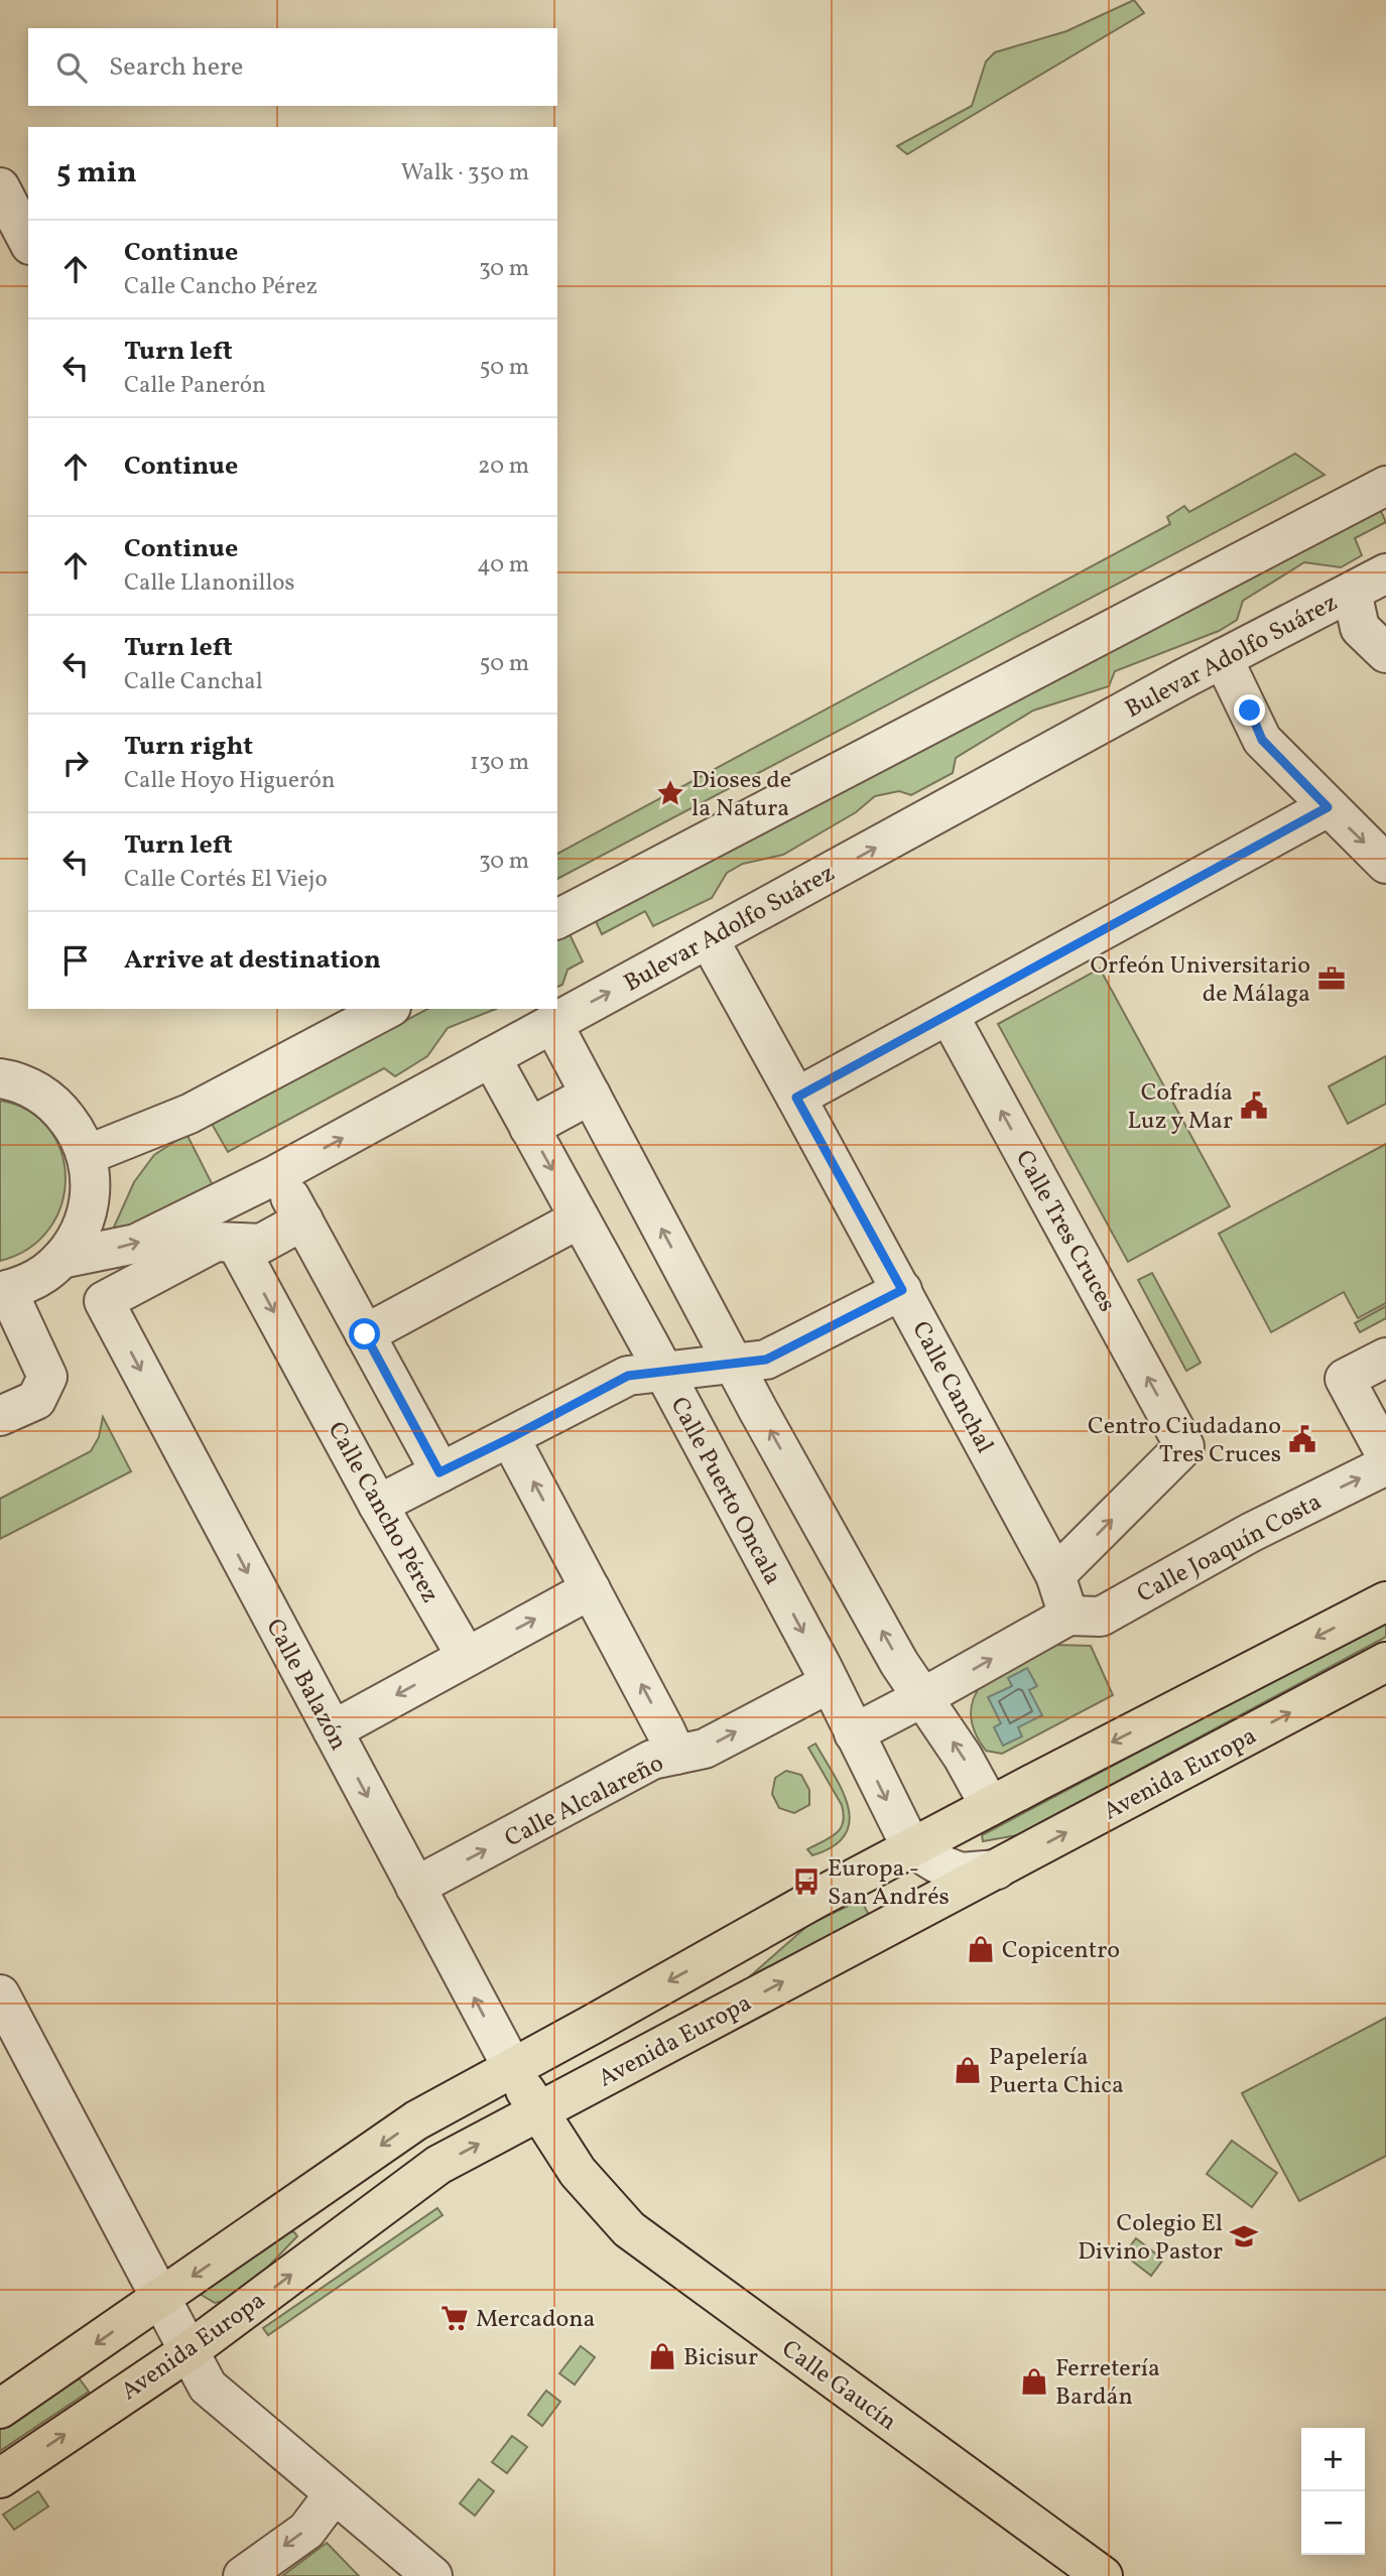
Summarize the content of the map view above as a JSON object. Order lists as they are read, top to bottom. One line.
{"streets":{"main road":["Avenida Europa","Calle Gaucín"],"street":["Bulevar Adolfo Suárez","Calle Tres Cruces","Calle Canchal","Calle Puerto Oncala","Calle Cancho Pérez","Calle Joaquín Costa","Calle Balazón","Calle Alcalareño"]},"crossings":[["Bulevar Adolfo Suárez","Calle Canchal"],["Bulevar Adolfo Suárez","Calle Puerto Oncala"],["Calle Tres Cruces","Calle Canchal"],["Calle Canchal","Calle Joaquín Costa"],["Calle Puerto Oncala","Calle Alcalareño"],["Calle Cancho Pérez","Calle Balazón"],["Calle Balazón","Calle Alcalareño"],["Calle Balazón","Calle Gaucín"],["Avenida Europa","Calle Gaucín"]],"one_way":["Calle Tres Cruces","Calle Joaquín Costa"],"places":{"place":["Dioses de la Natura"],"office":["Orfeón Universitario de Málaga"],"public building":["Cofradía Luz y Mar","Centro Ciudadano Tres Cruces"],"bus stop":["Europa - San Andrés"],"shop":["Copicentro","Papelería Puerta Chica","Bicisur","Ferretería Bardán"],"school or university":["Colegio El Divino Pastor"],"supermarket":["Mercadona"]},"page":{"search":"Search here","heading":["5 min","Walk · 350 m"],"list":[["Continue","Calle Cancho Pérez","30 m"],["Turn left","Calle Panerón","50 m"],["Continue","20 m"],["Continue","Calle Llanonillos","40 m"],["Turn left","Calle Canchal","50 m"],["Turn right","Calle Hoyo Higuerón","130 m"],["Turn left","Calle Cortés El Viejo","30 m"],"Arrive at destination"],"map_buttons":["+","−"]}}
